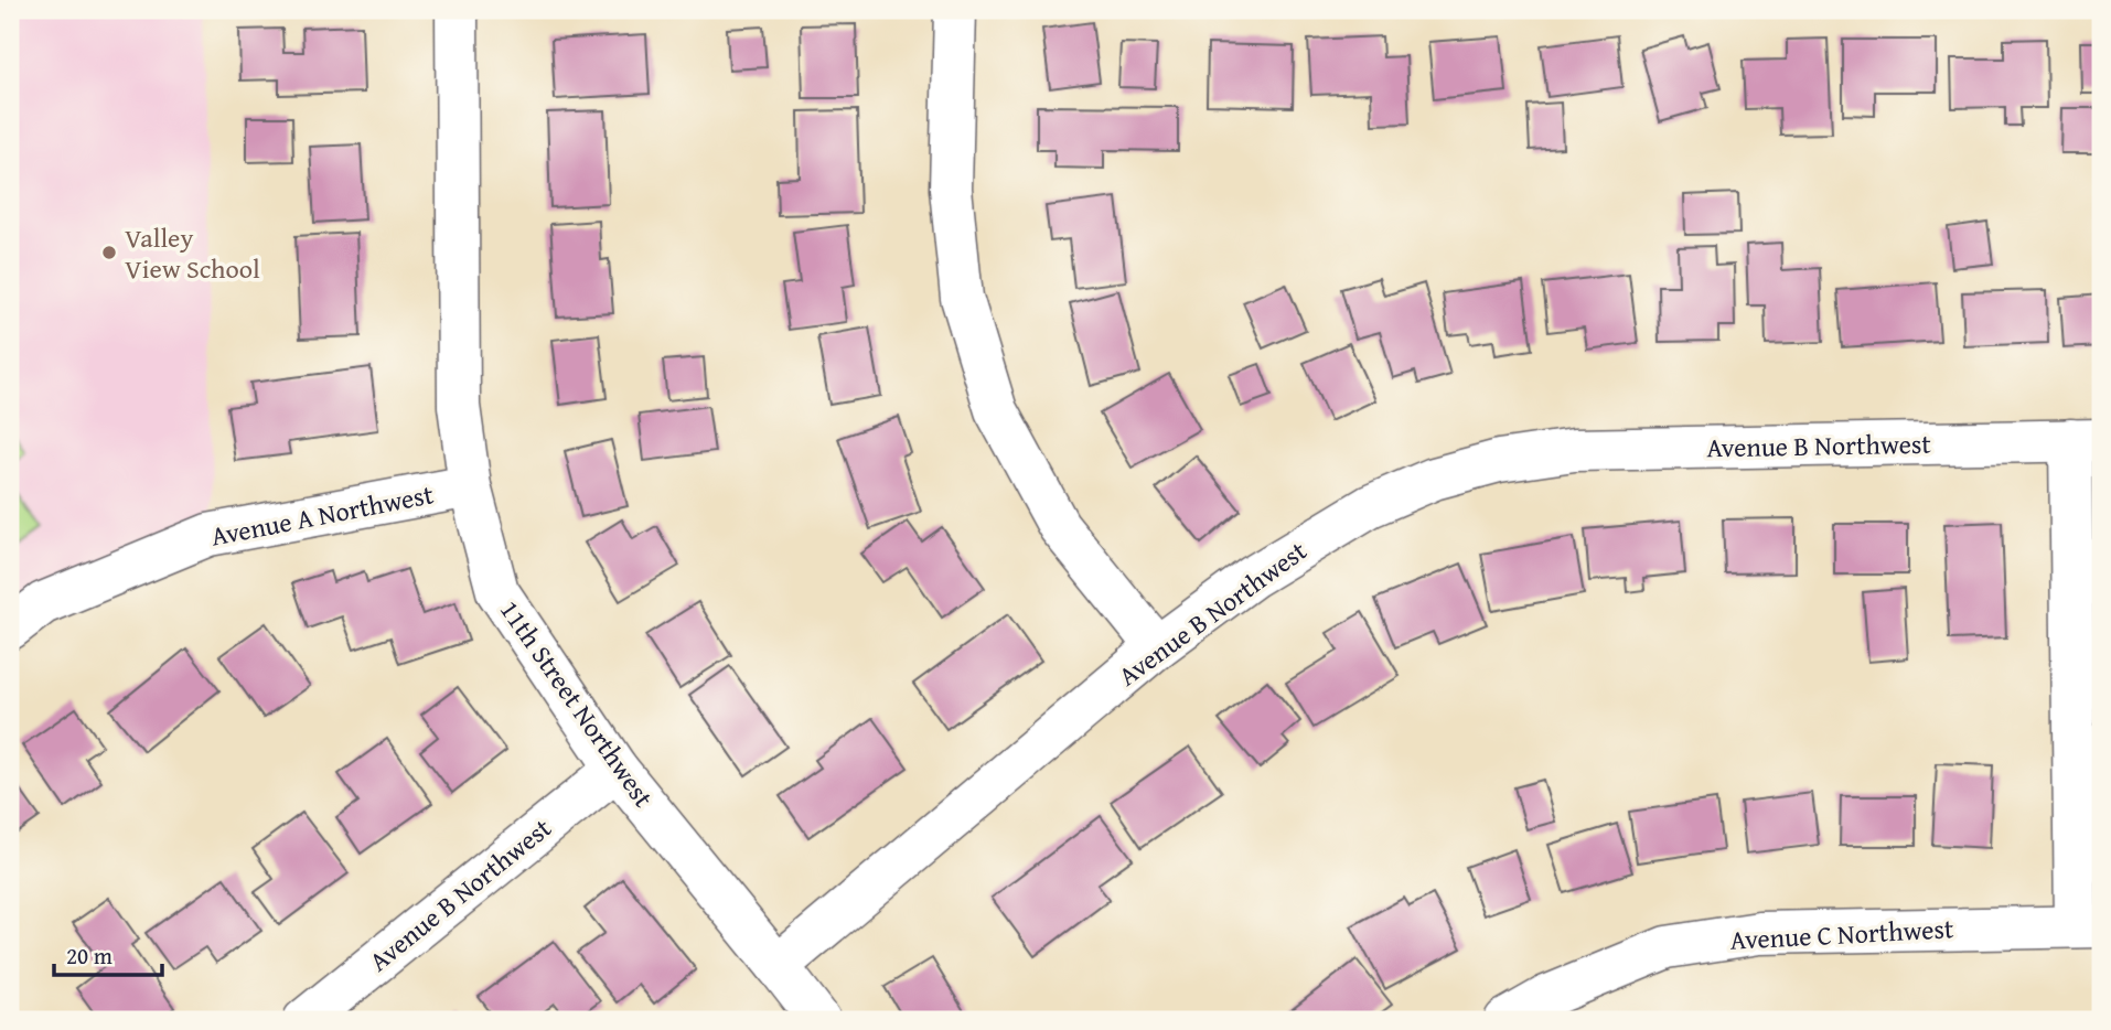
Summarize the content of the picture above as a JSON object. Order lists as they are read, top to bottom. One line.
{"streets":{"street":["Avenue B Northwest","Avenue A Northwest","11th Street Northwest","Avenue C Northwest"]},"crossings":[["Avenue B Northwest","11th Street Northwest"],["Avenue A Northwest","11th Street Northwest"]],"places":["Valley View School"],"scale_bar":"20 m"}
